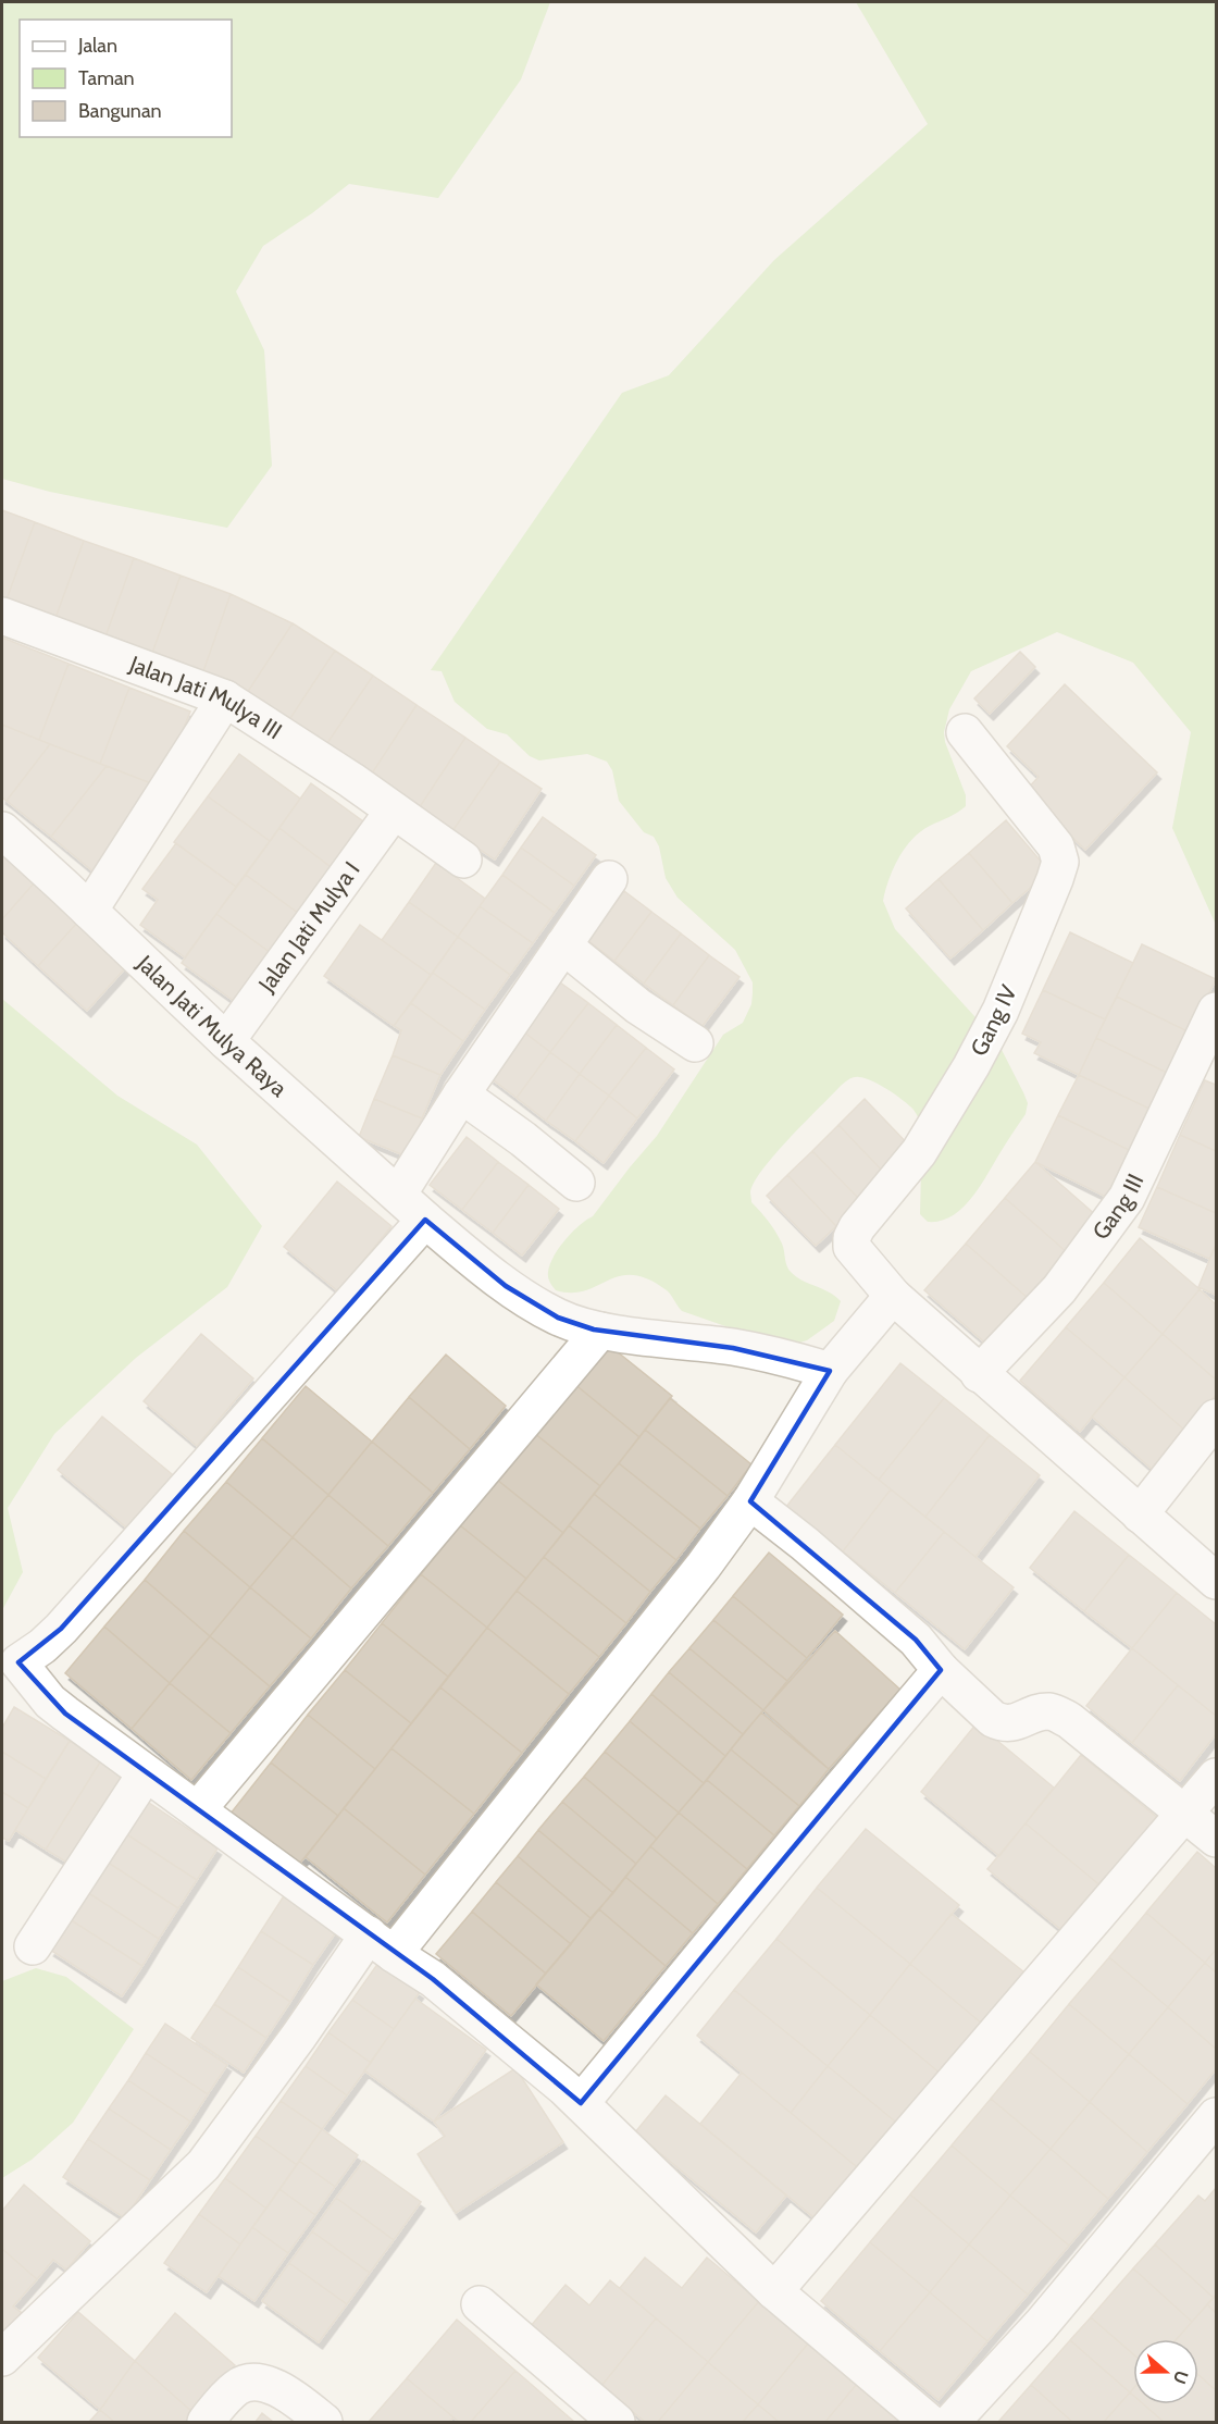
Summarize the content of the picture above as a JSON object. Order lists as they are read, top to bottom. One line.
{"streets":{"street":["Jalan Jati Mulya III","Jalan Jati Mulya I","Gang IV","Jalan Jati Mulya Raya","Gang III"]},"crossings":[["Jalan Jati Mulya III","Jalan Jati Mulya I"],["Jalan Jati Mulya I","Jalan Jati Mulya Raya"],["Gang IV","Gang III"]],"legend":["Jalan","Taman","Bangunan"],"north":"right"}
